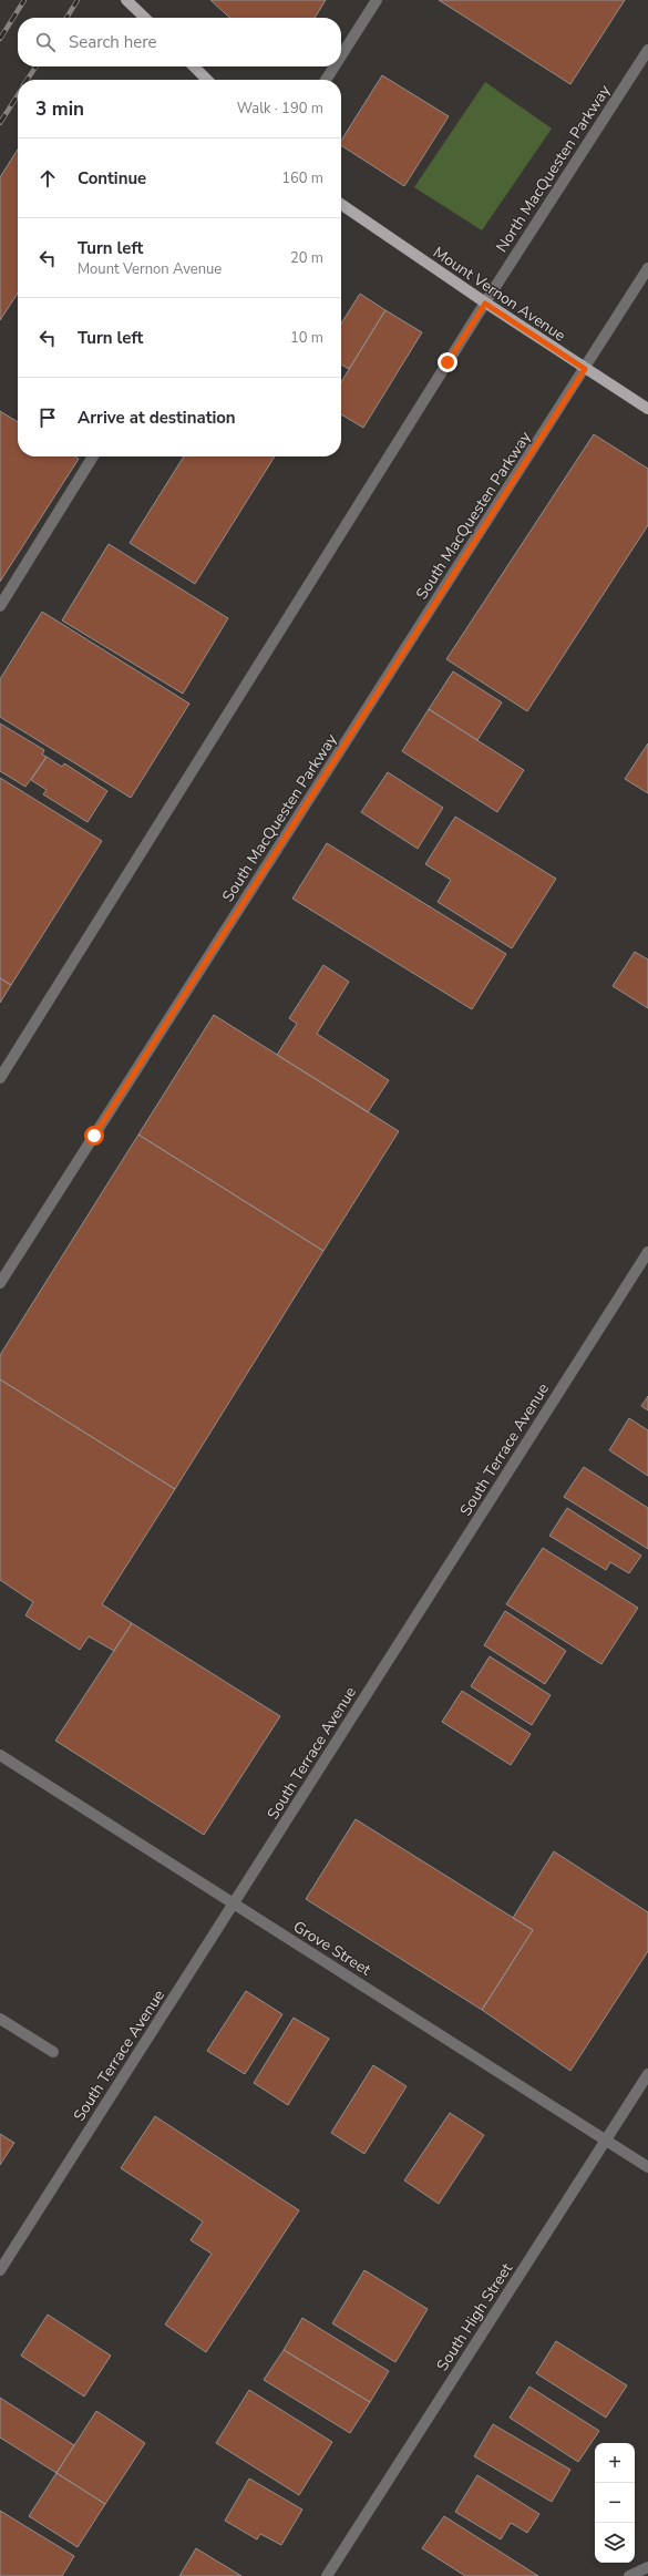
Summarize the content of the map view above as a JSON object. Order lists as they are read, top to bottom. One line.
{"streets":{"main road":["Mount Vernon Avenue"],"street":["North MacQuesten Parkway","South MacQuesten Parkway","South Terrace Avenue","Grove Street","South High Street"]},"crossings":[["North MacQuesten Parkway","Mount Vernon Avenue"],["Mount Vernon Avenue","South MacQuesten Parkway"],["South Terrace Avenue","Grove Street"],["Grove Street","South High Street"]],"page":{"search":"Search here","heading":["3 min","Walk · 190 m"],"list":[["Continue","160 m"],["Turn left","Mount Vernon Avenue","20 m"],["Turn left","10 m"],"Arrive at destination"],"map_buttons":["+","−"]}}
